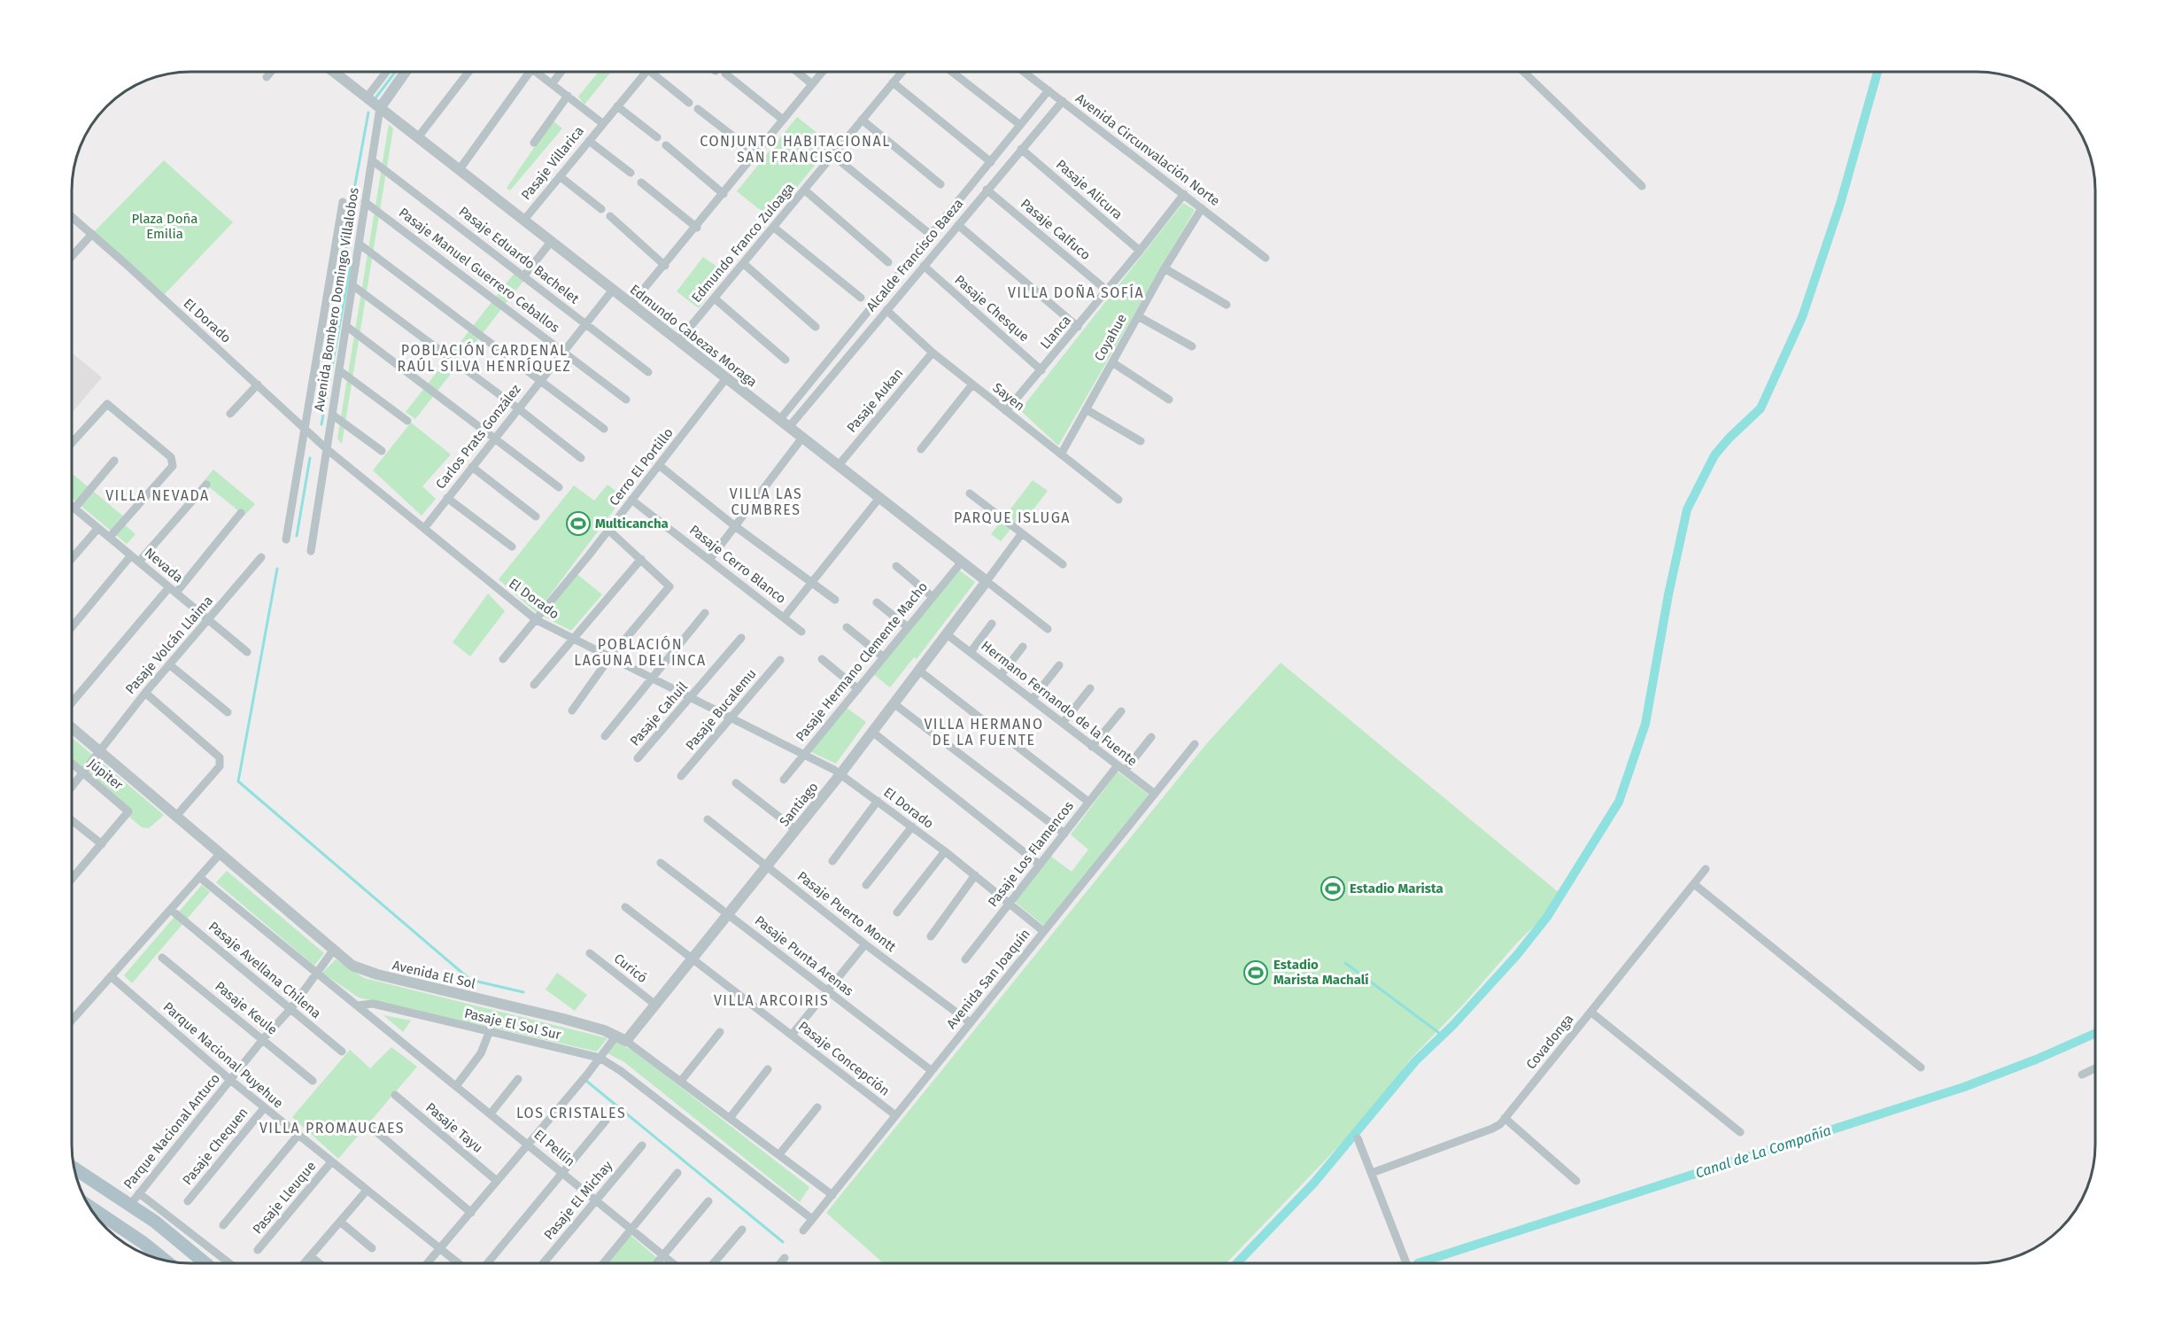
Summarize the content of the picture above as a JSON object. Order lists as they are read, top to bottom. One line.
{"streets":{"street":["Avenida Circunvalación Norte","Pasaje Villarica","Pasaje Alicura","Pasaje Calfuco","Edmundo Franco Zuloaga","Pasaje Eduardo Bachelet","Alcalde Francisco Baeza","Pasaje Manuel Guerrero Ceballos","Avenida Bombero Domingo Villalobos","Pasaje Chesque","El Dorado","Llanca","Edmundo Cabezas Moraga","Coyahue","Sayen","Pasaje Aukan","Carlos Prats González","Cerro El Portillo","Pasaje Cerro Blanco","Nevada","Pasaje Volcán Llaima","Pasaje Hermano Clemente Macho","Hermano Fernando de la Fuente","Pasaje Bucalemu","Pasaje Cahuil","Júpiter","Santiago","Pasaje Los Flamencos","Pasaje Puerto Montt","Pasaje Punta Arenas","Curicó","Pasaje Avellana Chilena","Avenida El Sol","Avenida San Joaquín","Pasaje Keule","Pasaje El Sol Sur","Covadonga","Parque Nacional Puyehue","Pasaje Concepción","Pasaje Tayu","Parque Nacional Antuco","Pasaje Chequen","El Pellín","Pasaje Lleuque","Pasaje El Michay"]},"crossings":[["Avenida Circunvalación Norte","Alcalde Francisco Baeza"],["Avenida Circunvalación Norte","Llanca"],["Avenida Circunvalación Norte","Coyahue"],["Pasaje Villarica","Edmundo Cabezas Moraga"],["Pasaje Alicura","Alcalde Francisco Baeza"],["Pasaje Alicura","Llanca"],["Pasaje Calfuco","Alcalde Francisco Baeza"],["Pasaje Calfuco","Llanca"],["Edmundo Franco Zuloaga","Edmundo Cabezas Moraga"],["Pasaje Eduardo Bachelet","Avenida Bombero Domingo Villalobos"],["Pasaje Eduardo Bachelet","Carlos Prats González"],["Alcalde Francisco Baeza","Pasaje Chesque"],["Alcalde Francisco Baeza","Edmundo Cabezas Moraga"],["Alcalde Francisco Baeza","Sayen"],["Pasaje Manuel Guerrero Ceballos","Avenida Bombero Domingo Villalobos"],["Pasaje Manuel Guerrero Ceballos","Carlos Prats González"],["Avenida Bombero Domingo Villalobos","El Dorado"],["Avenida Bombero Domingo Villalobos","Edmundo Cabezas Moraga"],["Pasaje Chesque","Llanca"],["El Dorado","Carlos Prats González"],["El Dorado","Cerro El Portillo"],["El Dorado","Pasaje Hermano Clemente Macho"],["El Dorado","Pasaje Bucalemu"],["El Dorado","Pasaje Cahuil"],["El Dorado","Santiago"],["El Dorado","Pasaje Los Flamencos"],["El Dorado","Avenida San Joaquín"],["Llanca","Sayen"],["Edmundo Cabezas Moraga","Pasaje Aukan"],["Edmundo Cabezas Moraga","Carlos Prats González"],["Edmundo Cabezas Moraga","Cerro El Portillo"],["Edmundo Cabezas Moraga","Pasaje Hermano Clemente Macho"],["Edmundo Cabezas Moraga","Santiago"],["Coyahue","Sayen"],["Sayen","Pasaje Aukan"],["Cerro El Portillo","Pasaje Cerro Blanco"],["Nevada","Pasaje Volcán Llaima"],["Pasaje Volcán Llaima","Júpiter"],["Pasaje Volcán Llaima","Avenida El Sol"],["Hermano Fernando de la Fuente","Santiago"],["Hermano Fernando de la Fuente","Pasaje Los Flamencos"],["Hermano Fernando de la Fuente","Avenida San Joaquín"],["Santiago","Pasaje Puerto Montt"],["Santiago","Pasaje Punta Arenas"],["Santiago","Curicó"],["Santiago","Avenida El Sol"],["Santiago","Pasaje Concepción"],["Pasaje Puerto Montt","Avenida San Joaquín"],["Pasaje Punta Arenas","Avenida San Joaquín"],["Pasaje Avellana Chilena","Parque Nacional Antuco"],["Avenida El Sol","Avenida San Joaquín"],["Avenida El Sol","Parque Nacional Antuco"],["Avenida San Joaquín","Pasaje El Sol Sur"],["Avenida San Joaquín","Pasaje Concepción"],["Pasaje Keule","Parque Nacional Antuco"],["Pasaje El Sol Sur","El Pellín"],["Parque Nacional Puyehue","Parque Nacional Antuco"],["Parque Nacional Puyehue","Pasaje Chequen"],["Parque Nacional Puyehue","Pasaje Lleuque"],["El Pellín","Pasaje El Michay"]],"districts":["CONJUNTO HABITACIONAL SAN FRANCISCO","VILLA DOÑA SOFÍA","POBLACIÓN CARDENAL RAÚL SILVA HENRÍQUEZ","VILLA LAS CUMBRES","VILLA NEVADA","PARQUE ISLUGA","POBLACIÓN LAGUNA DEL INCA","VILLA HERMANO DE LA FUENTE","VILLA ARCOIRIS","LOS CRISTALES","VILLA PROMAUCAES"],"water":["Canal de La Compañía"],"parks":["Plaza Doña Emilia"],"places":{"sports":["Multicancha","Estadio Marista","Estadio Marista Machalí"]}}
